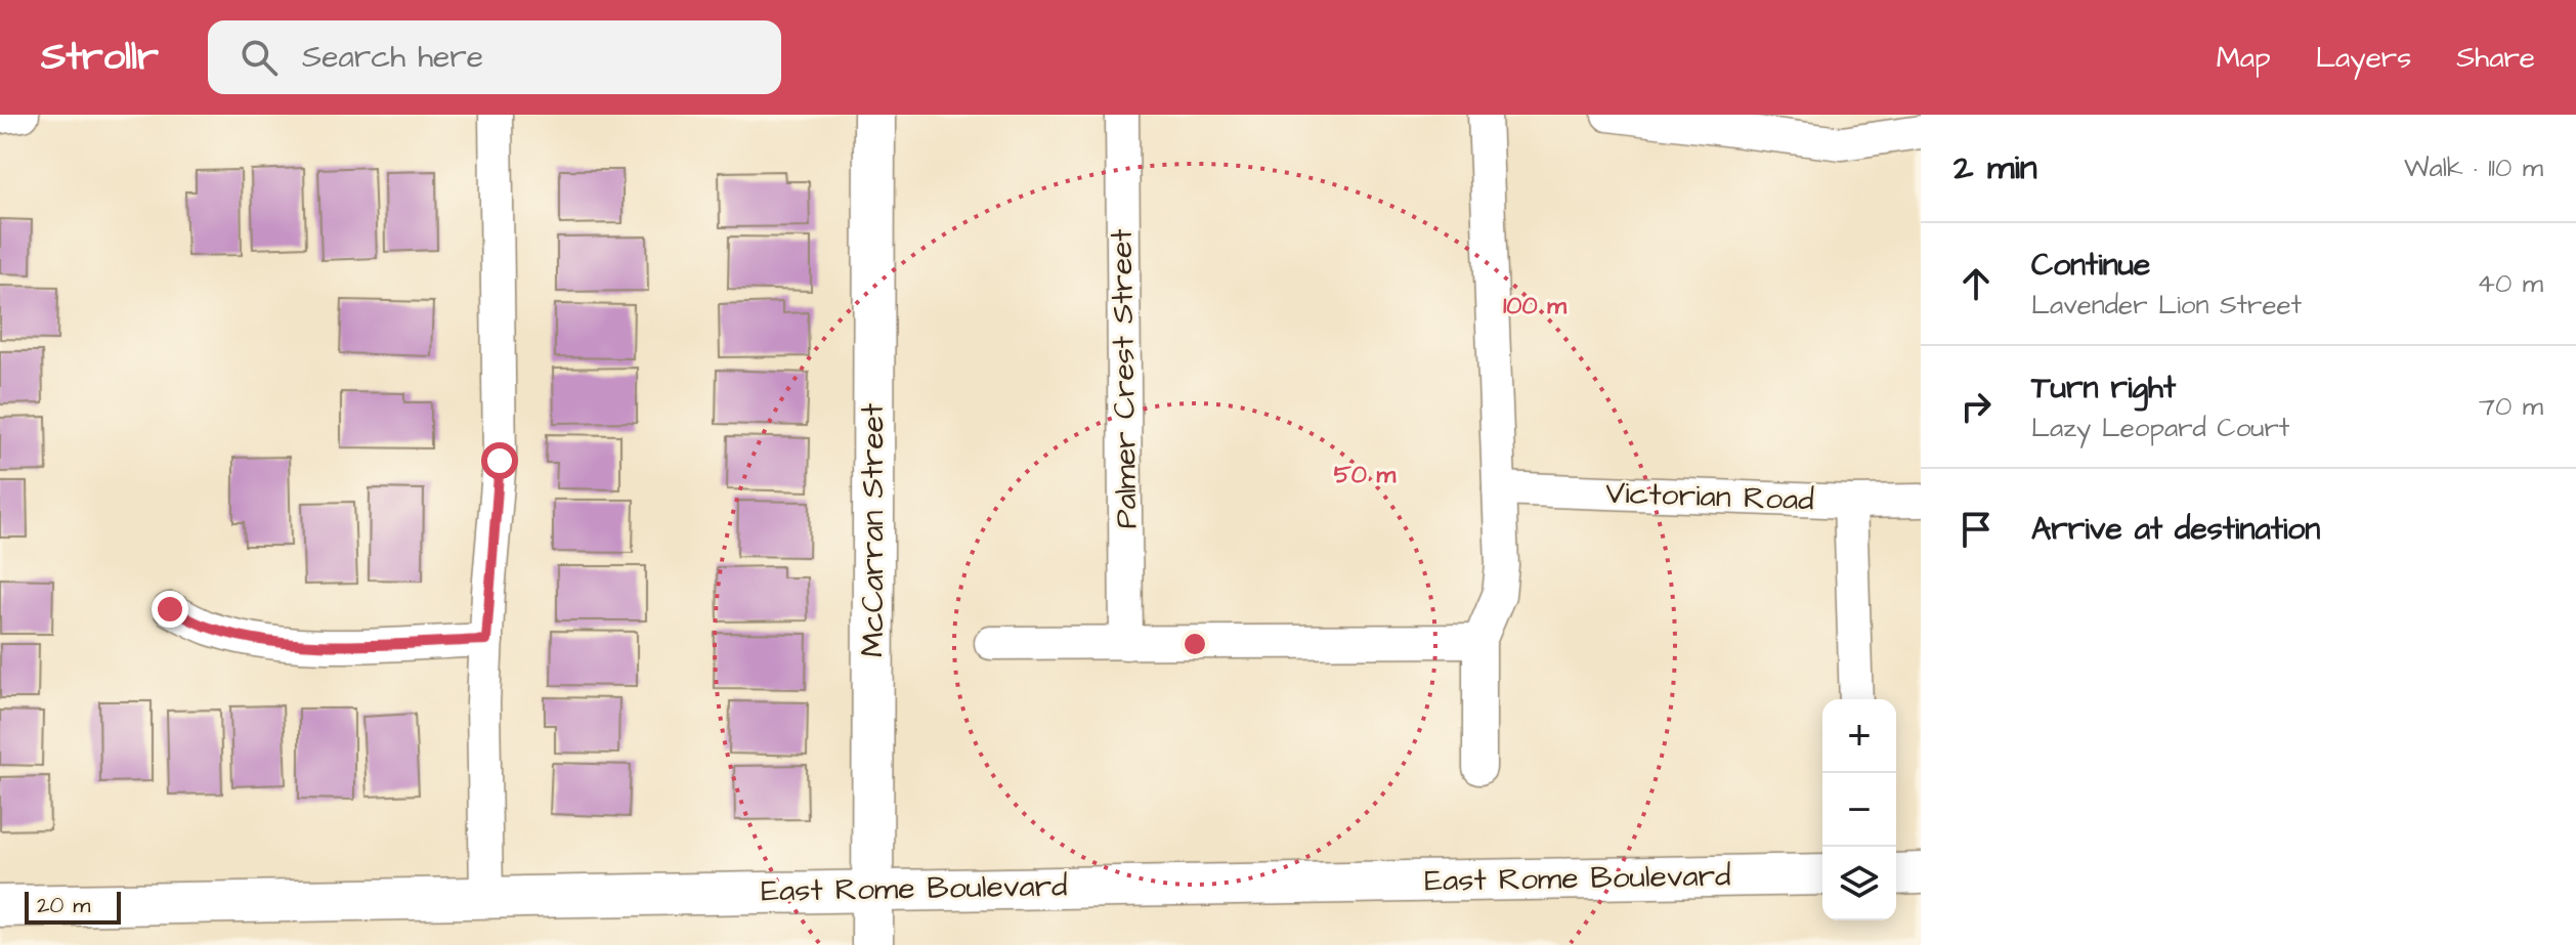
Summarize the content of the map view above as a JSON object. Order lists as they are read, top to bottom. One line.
{"streets":{"street":["Palmer Crest Street","Victorian Road","McCarran Street","East Rome Boulevard"]},"crossings":[["McCarran Street","East Rome Boulevard"]],"scale_bar":"20 m","page":{"header":"Strollr","search":"Search here","nav":["Map","Layers","Share"],"heading":["2 min","Walk · 110 m"],"list":[["Continue","Lavender Lion Street","40 m"],["Turn right","Lazy Leopard Court","70 m"],"Arrive at destination"],"map_buttons":["+","−"],"scale":"20 m"},"rings":["100 m","50 m"]}
